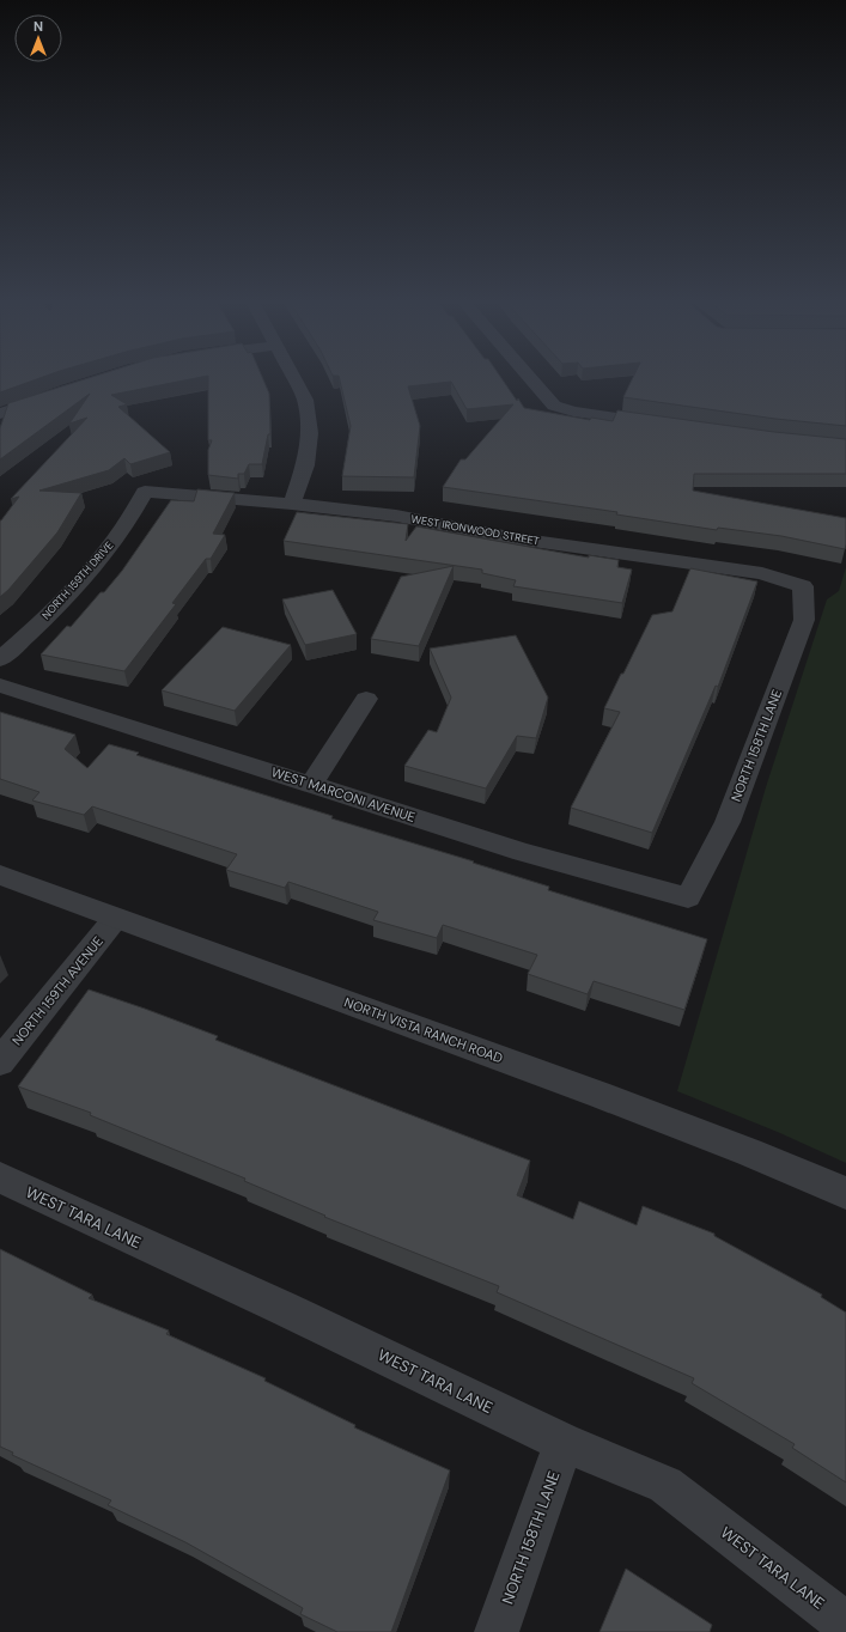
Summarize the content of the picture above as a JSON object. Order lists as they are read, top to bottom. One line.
{"streets":{"street":["WEST IRONWOOD STREET","NORTH 159TH DRIVE","NORTH 158TH LANE","WEST MARCONI AVENUE","NORTH 159TH AVENUE","NORTH VISTA RANCH ROAD","WEST TARA LANE"]},"crossings":[["WEST IRONWOOD STREET","NORTH 159TH DRIVE"],["WEST IRONWOOD STREET","NORTH 158TH LANE"],["NORTH 158TH LANE","WEST MARCONI AVENUE"],["NORTH 158TH LANE","WEST TARA LANE"],["NORTH 159TH AVENUE","NORTH VISTA RANCH ROAD"]],"north":"top"}
